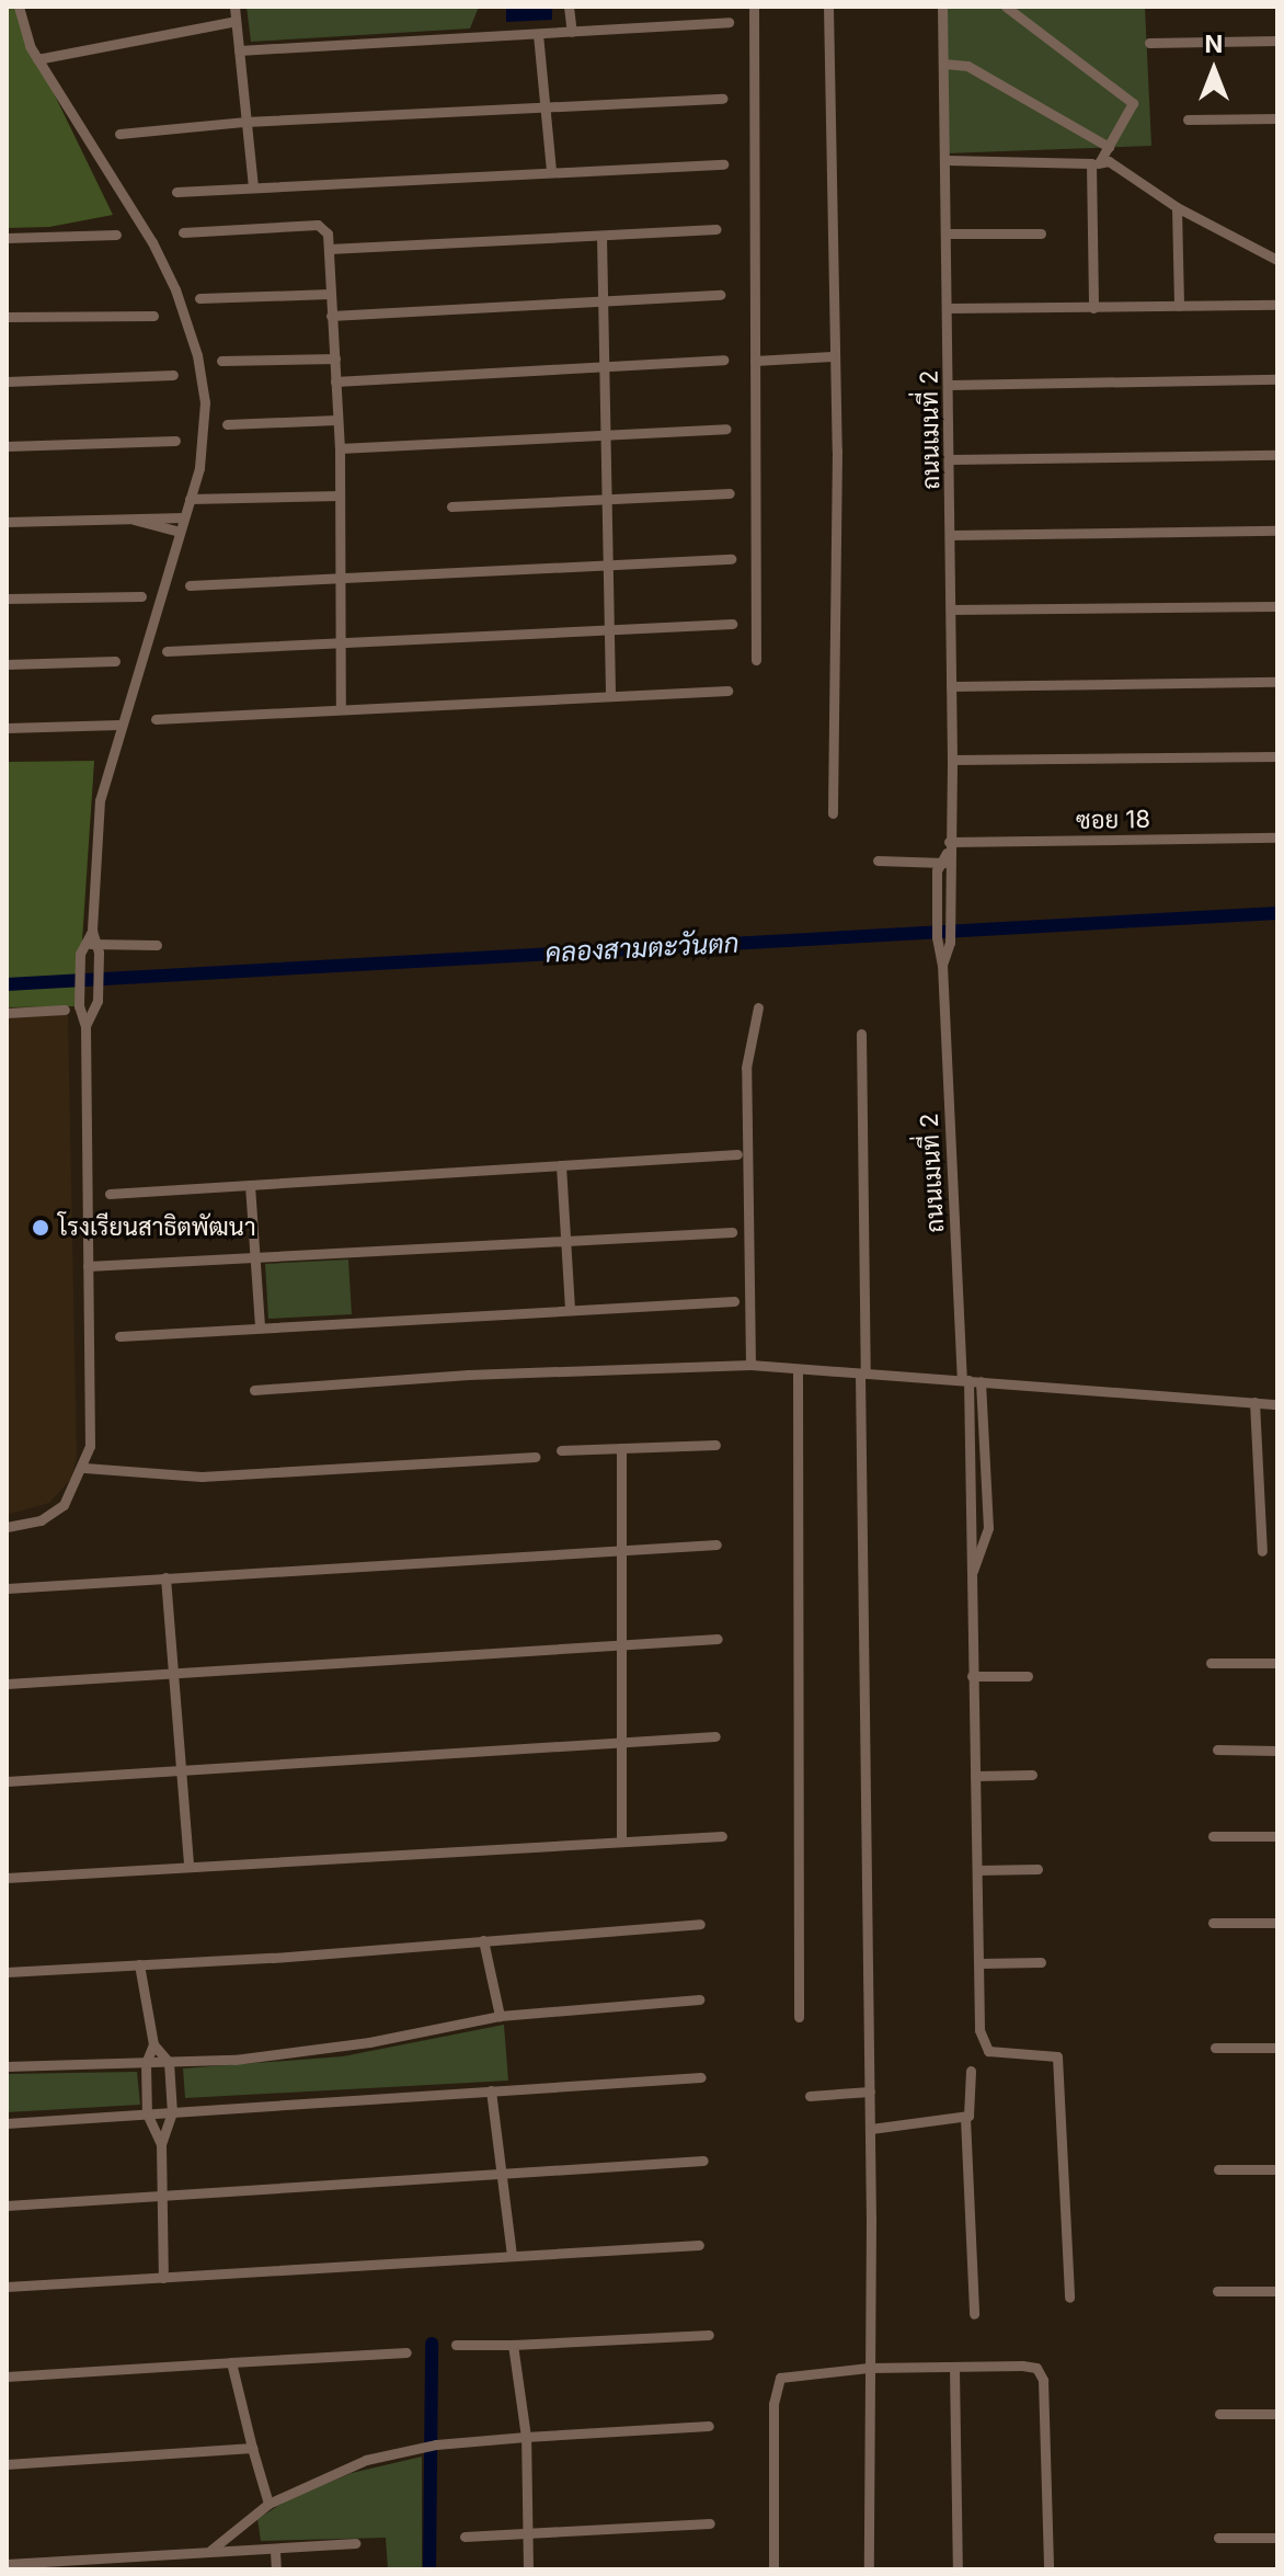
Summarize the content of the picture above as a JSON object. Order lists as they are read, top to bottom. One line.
{"streets":{"street":["ถนนเมนที่ 2","ซอย 18"]},"crossings":[["ถนนเมนที่ 2","ซอย 18"]],"water":["คลองสามตะวันตก"],"places":["โรงเรียนสาธิตพัฒนา"],"north":"top"}
